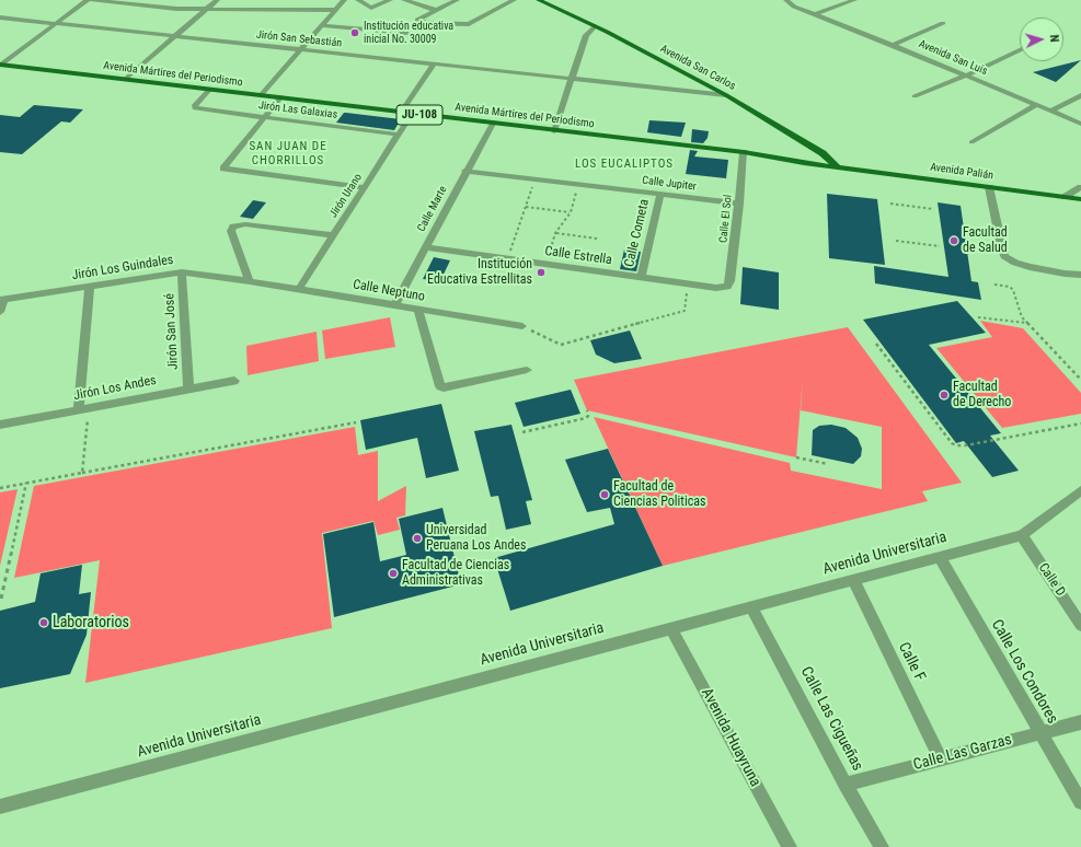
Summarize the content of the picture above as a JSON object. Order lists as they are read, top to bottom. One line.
{"streets":{"main road":["Avenida San Carlos","Avenida Mártires del Periodismo","JU-108","Avenida Palián"],"street":["Jirón San Sebastián","Avenida San Luis","Jirón Las Galaxias","Calle Jupiter","Jirón Urano","Calle Marte","Calle El Sol","Calle Cometa","Calle Estrella","Jirón Los Guindales","Calle Neptuno","Jirón San José","Jirón Los Andes","Avenida Universitaria","Calle D","Calle F","Calle Los Condores","Calle Las Cigueñas","Avenida Huayruna","Calle Las Garzas"]},"crossings":[["Jirón San Sebastián","Avenida San Carlos"],["Avenida San Carlos","Avenida Mártires del Periodismo"],["Avenida San Carlos","Avenida Palián"],["Avenida Mártires del Periodismo","Jirón Las Galaxias"],["Avenida Mártires del Periodismo","Avenida Palián"],["Avenida Mártires del Periodismo","Jirón Urano"],["Avenida Mártires del Periodismo","Calle Marte"],["Avenida Mártires del Periodismo","Calle El Sol"],["Jirón Las Galaxias","Jirón Urano"],["Calle Jupiter","Calle Marte"],["Calle Jupiter","Calle El Sol"],["Calle Jupiter","Calle Cometa"],["Jirón Urano","Calle Neptuno"],["Calle Marte","Calle Estrella"],["Calle Marte","Calle Neptuno"],["Calle El Sol","Calle Estrella"],["Calle Cometa","Calle Estrella"],["Jirón Los Guindales","Calle Neptuno"],["Jirón Los Guindales","Jirón San José"],["Jirón San José","Jirón Los Andes"],["Avenida Universitaria","Calle D"],["Avenida Universitaria","Calle F"],["Avenida Universitaria","Calle Los Condores"],["Avenida Universitaria","Calle Las Cigueñas"],["Avenida Universitaria","Avenida Huayruna"],["Calle F","Calle Las Garzas"],["Calle Los Condores","Calle Las Garzas"],["Calle Las Cigueñas","Calle Las Garzas"]],"districts":["SAN JUAN DE CHORRILLOS","LOS EUCALIPTOS"],"places":["Institución educativa inicial No. 30009","Facultad de Salud","Institución Educativa Estrellitas","Facultad de Derecho","Facultad de Ciencias Politicas","Universidad Peruana Los Andes","Facultad de Ciencias Administrativas","Laboratorios"],"north":"right"}
